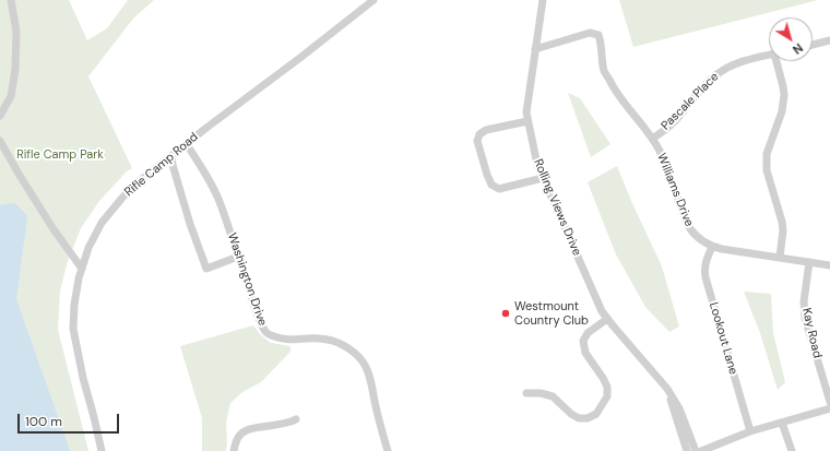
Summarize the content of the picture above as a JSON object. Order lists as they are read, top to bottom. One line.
{"streets":{"street":["Pascale Place","Rifle Camp Road","Williams Drive","Rolling Views Drive","Washington Drive","Kay Road","Lookout Lane"]},"crossings":[["Pascale Place","Williams Drive"],["Rifle Camp Road","Washington Drive"],["Williams Drive","Rolling Views Drive"],["Williams Drive","Kay Road"],["Williams Drive","Lookout Lane"]],"parks":["Rifle Camp Park"],"places":["Westmount Country Club"],"scale_bar":"100 m","north":"bottom right"}
